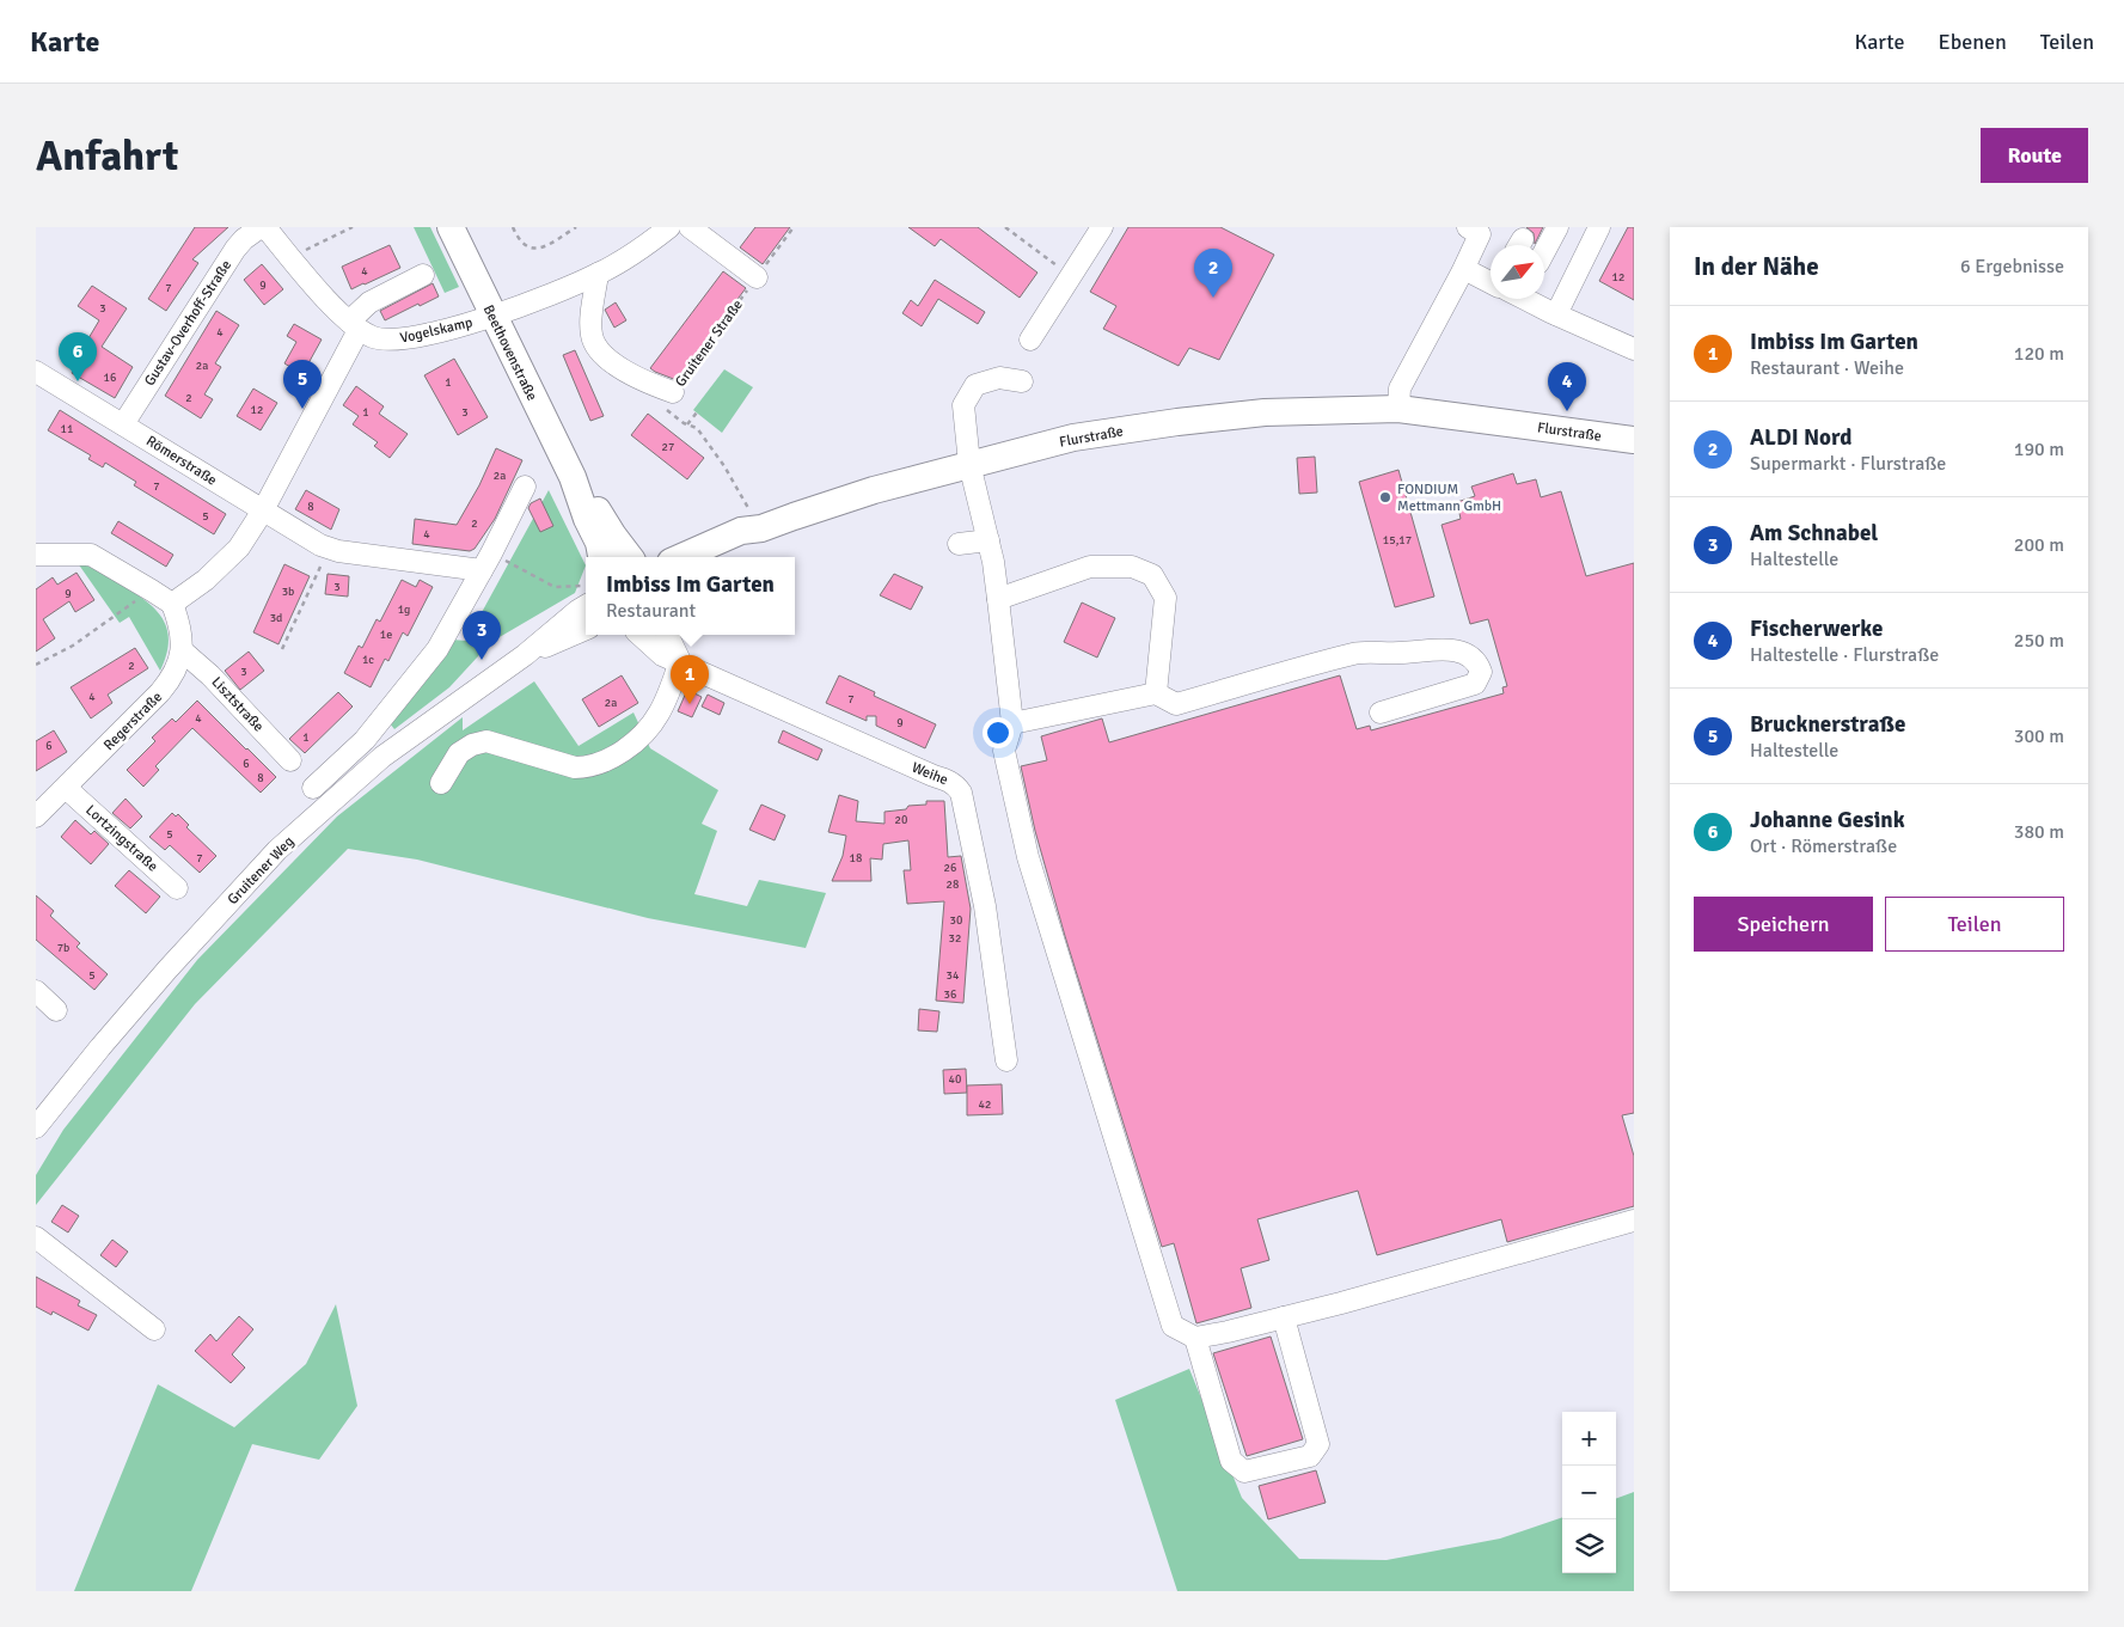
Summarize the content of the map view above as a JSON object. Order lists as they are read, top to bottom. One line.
{"streets":{"main road":["Beethovenstraße","Flurstraße"],"street":["Gustav-Overhoff-Straße","Vogelskamp","Gruitener Straße","Römerstraße","Lisztstraße","Regerstraße","Weihe","Lortzingstraße","Gruitener Weg"]},"crossings":[["Gustav-Overhoff-Straße","Römerstraße"],["Vogelskamp","Beethovenstraße"],["Lisztstraße","Regerstraße"],["Regerstraße","Lortzingstraße"]],"places":["FONDIUM Mettmann GmbH"],"house_numbers":["4","12","9","7","3","4","2a","16","1","2","12","1","3","11","27","2a","7","8","5","2","4","15,17","3","3b","9","1g","3d","1e","1c","2","3","4","7","2a","4","9","1","6","6","8","20","5","7","18","26","28","30","32","7b","5","34","36","40","42"],"north":"top right","page":{"header":"Karte","nav":["Karte","Ebenen","Teilen"],"buttons":["Route",["Speichern","Teilen"]],"title":"Anfahrt","heading":["In der Nähe","6 Ergebnisse"],"pins":["2","6","5","4","3","1"],"list":[{"mark":"1","name":"Imbiss Im Garten","note":"Restaurant · Weihe","value":"120 m"},{"mark":"2","name":"ALDI Nord","note":"Supermarkt · Flurstraße","value":"190 m"},{"mark":"3","name":"Am Schnabel","note":"Haltestelle","value":"200 m"},{"mark":"4","name":"Fischerwerke","note":"Haltestelle · Flurstraße","value":"250 m"},{"mark":"5","name":"Brucknerstraße","note":"Haltestelle","value":"300 m"},{"mark":"6","name":"Johanne Gesink","note":"Ort · Römerstraße","value":"380 m"}],"popup":["Imbiss Im Garten","Restaurant"],"map_buttons":["+","−"]}}
